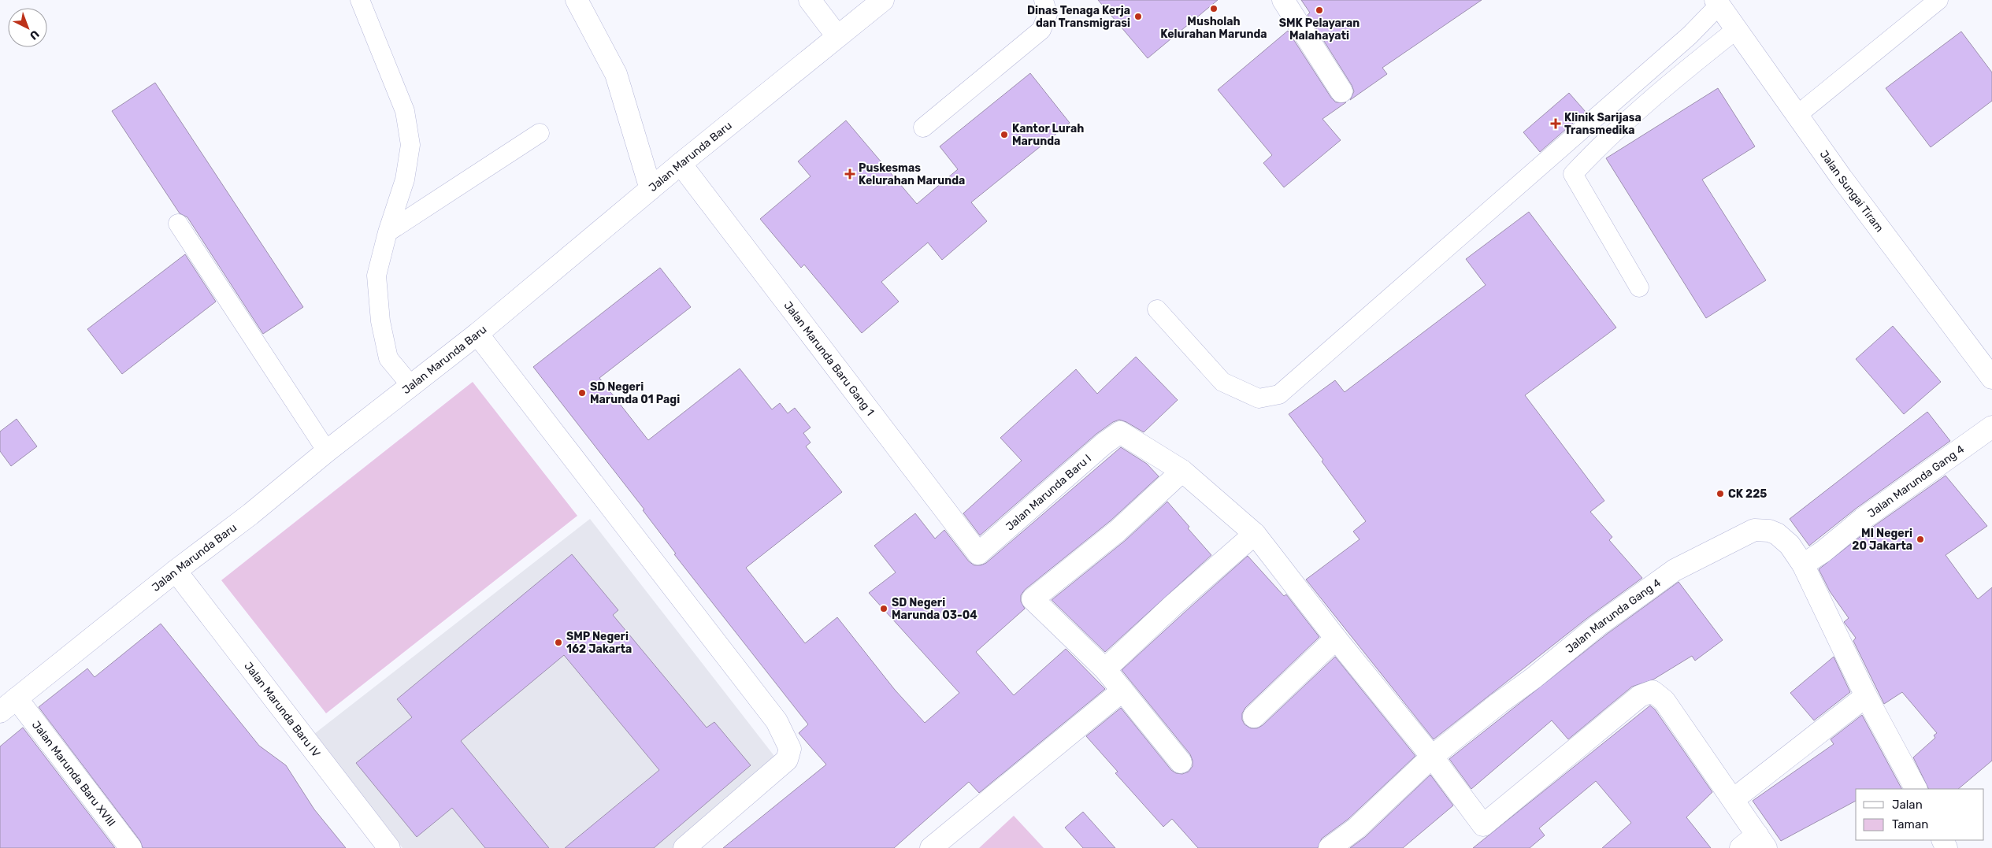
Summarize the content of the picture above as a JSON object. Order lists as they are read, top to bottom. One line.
{"streets":{"street":["Jalan Marunda Baru","Jalan Sungai Tiram","Jalan Marunda Baru Gang 1","Jalan Marunda Gang 4","Jalan Marunda Baru I","Jalan Marunda Baru IV","Jalan Marunda Baru XVIII"]},"crossings":[["Jalan Marunda Baru","Jalan Marunda Baru Gang 1"],["Jalan Marunda Baru","Jalan Marunda Baru IV"],["Jalan Marunda Baru","Jalan Marunda Baru XVIII"],["Jalan Marunda Baru Gang 1","Jalan Marunda Baru I"]],"places":{"other":["Musholah Kelurahan Marunda","SMK Pelayaran Malahayati","Dinas Tenaga Kerja dan Transmigrasi","Kantor Lurah Marunda","SD Negeri Marunda 01 Pagi","CK 225","MI Negeri 20 Jakarta","SD Negeri Marunda 03-04","SMP Negeri 162 Jakarta"],"health":["Klinik Sarijasa Transmedika","Puskesmas Kelurahan Marunda"]},"legend":["Jalan","Taman"],"north":"bottom right"}
